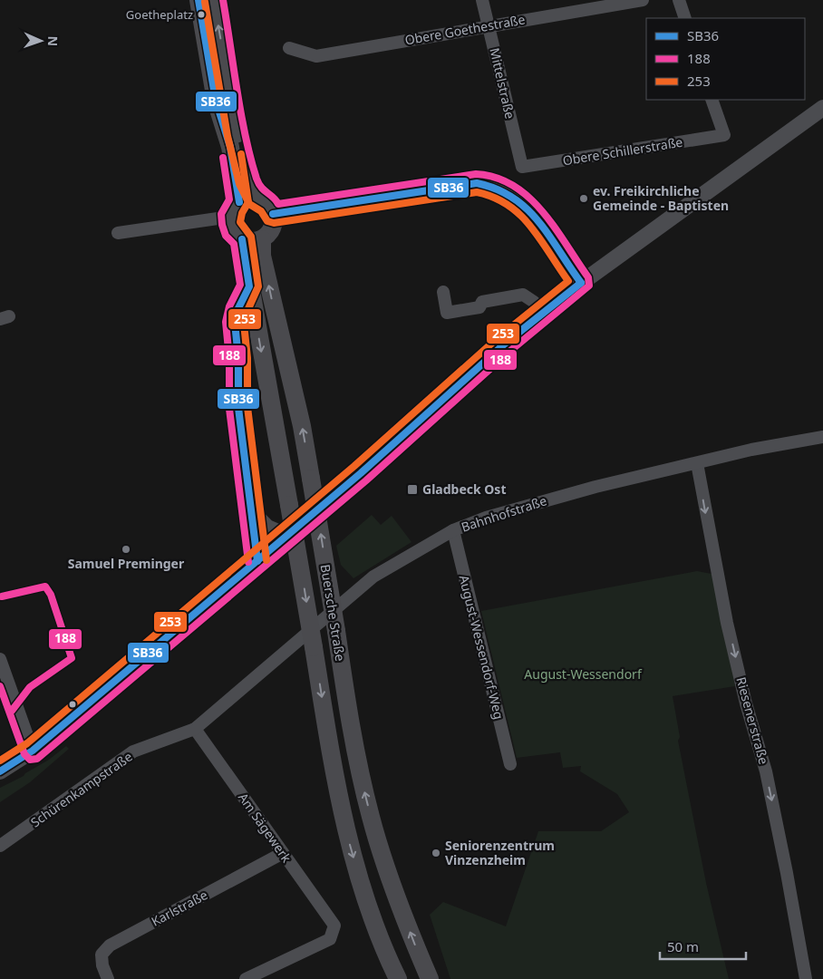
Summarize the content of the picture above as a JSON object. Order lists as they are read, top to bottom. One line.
{"streets":{"main road":["Buersche Straße"],"street":["Obere Goethestraße","Mittelstraße","Obere Schillerstraße","Bahnhofstraße","August-Wessendorf-Weg","Riesenerstraße","Schürenkampstraße","Am Sägewerk","Karlstraße"]},"crossings":[["Obere Goethestraße","Mittelstraße"],["Mittelstraße","Obere Schillerstraße"],["Bahnhofstraße","August-Wessendorf-Weg"],["Bahnhofstraße","Riesenerstraße"],["Bahnhofstraße","Schürenkampstraße"],["Schürenkampstraße","Am Sägewerk"],["Am Sägewerk","Karlstraße"]],"one_way":["Riesenerstraße"],"parks":["August-Wessendorf"],"places":{"other":["Goetheplatz","ev. Freikirchliche Gemeinde - Baptisten","Samuel Preminger","Seniorenzentrum Vinzenzheim"],"transit":["Gladbeck Ost"]},"lines":["transit line SB36","transit line 188","transit line 253"],"legend":["SB36","188","253"],"scale_bar":"50 m","north":"right"}
